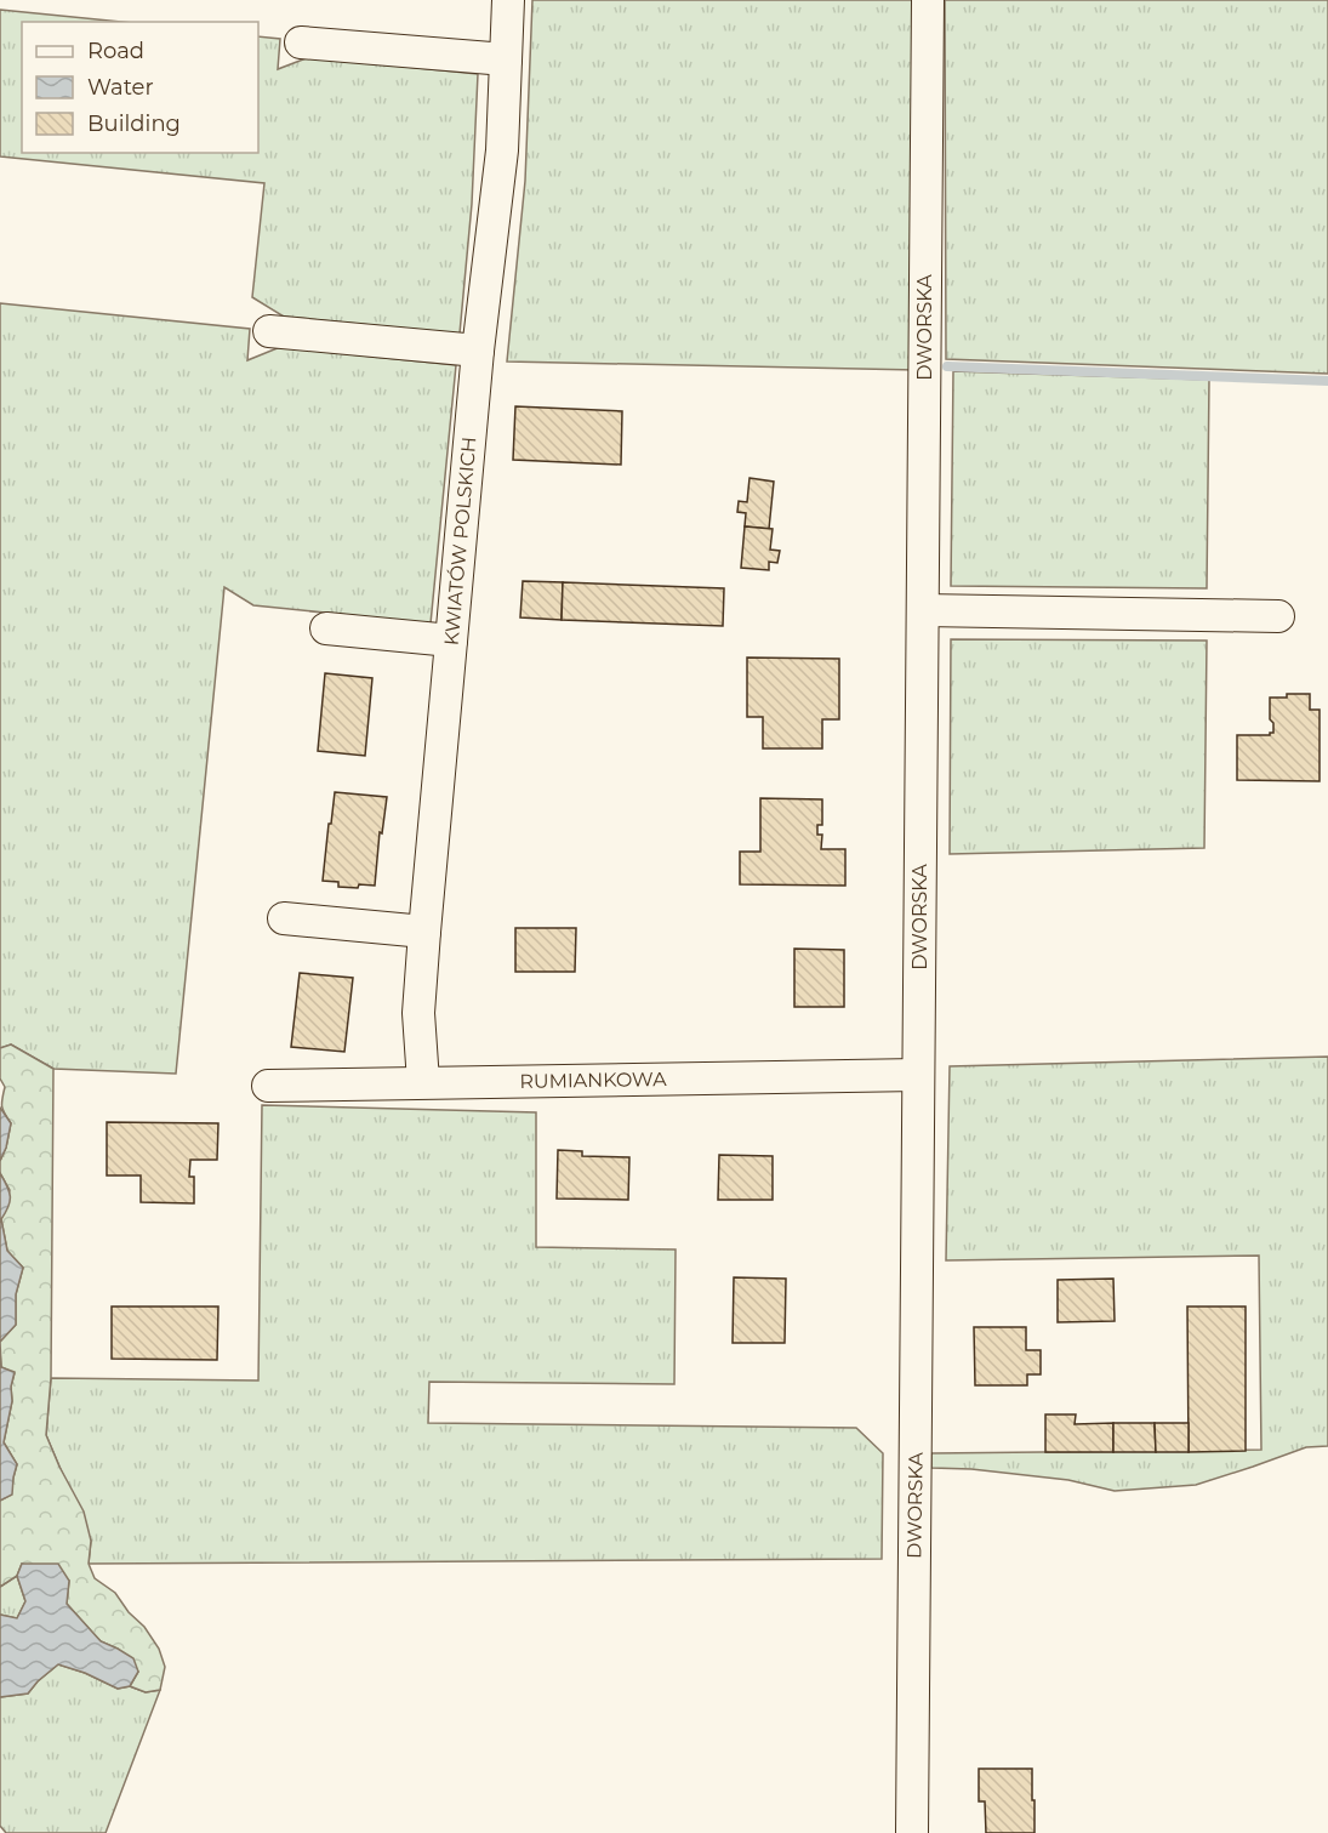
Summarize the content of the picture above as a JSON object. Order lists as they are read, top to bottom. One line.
{"streets":{"street":["DWORSKA","KWIATÓW POLSKICH","RUMIANKOWA"]},"crossings":[["DWORSKA","RUMIANKOWA"],["KWIATÓW POLSKICH","RUMIANKOWA"]],"legend":["Road","Water","Building"]}
